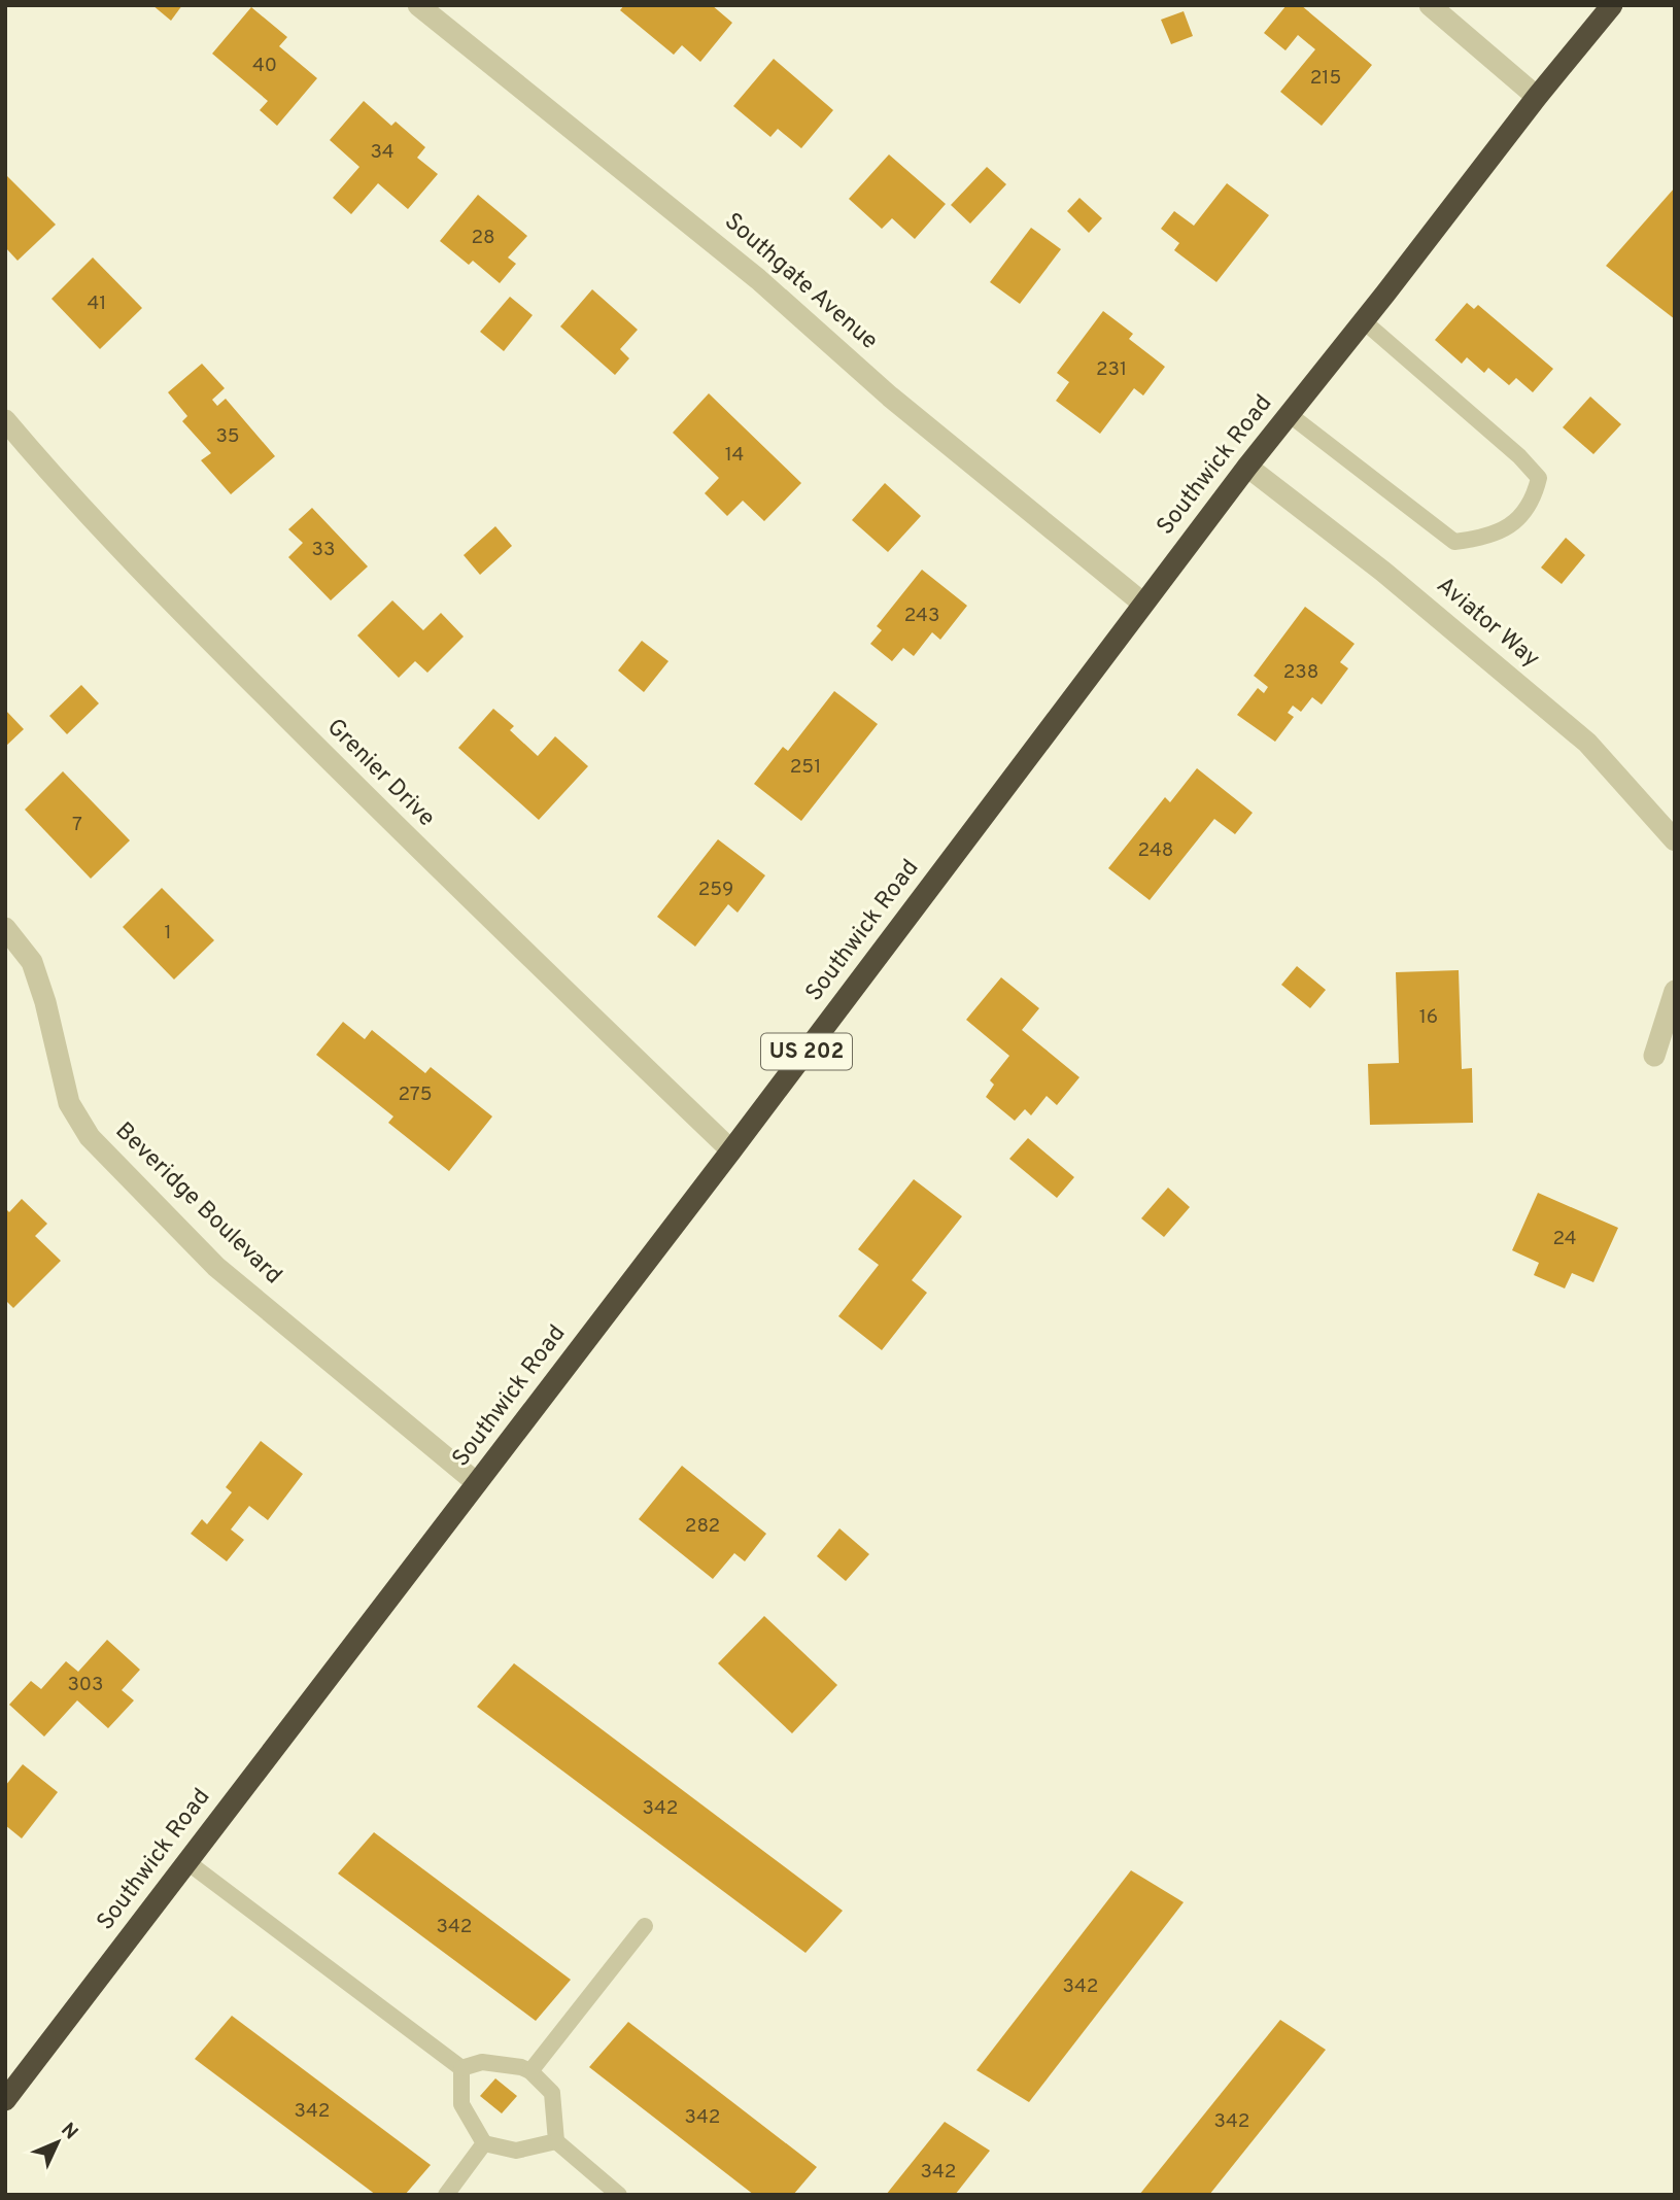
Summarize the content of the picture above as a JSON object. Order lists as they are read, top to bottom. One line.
{"streets":{"highway":["Southwick Road","US 202"],"street":["Southgate Avenue","Aviator Way","Grenier Drive","Beveridge Boulevard"]},"crossings":[["Southgate Avenue","Southwick Road"],["Southwick Road","Aviator Way"],["Southwick Road","Grenier Drive"],["Southwick Road","Beveridge Boulevard"]],"house_numbers":["40","215","34","28","41","231","35","14","33","243","238","251","7","248","259","1","16","275","24","282","303","342","342","342","342","342","342","342"],"north":"top right"}
